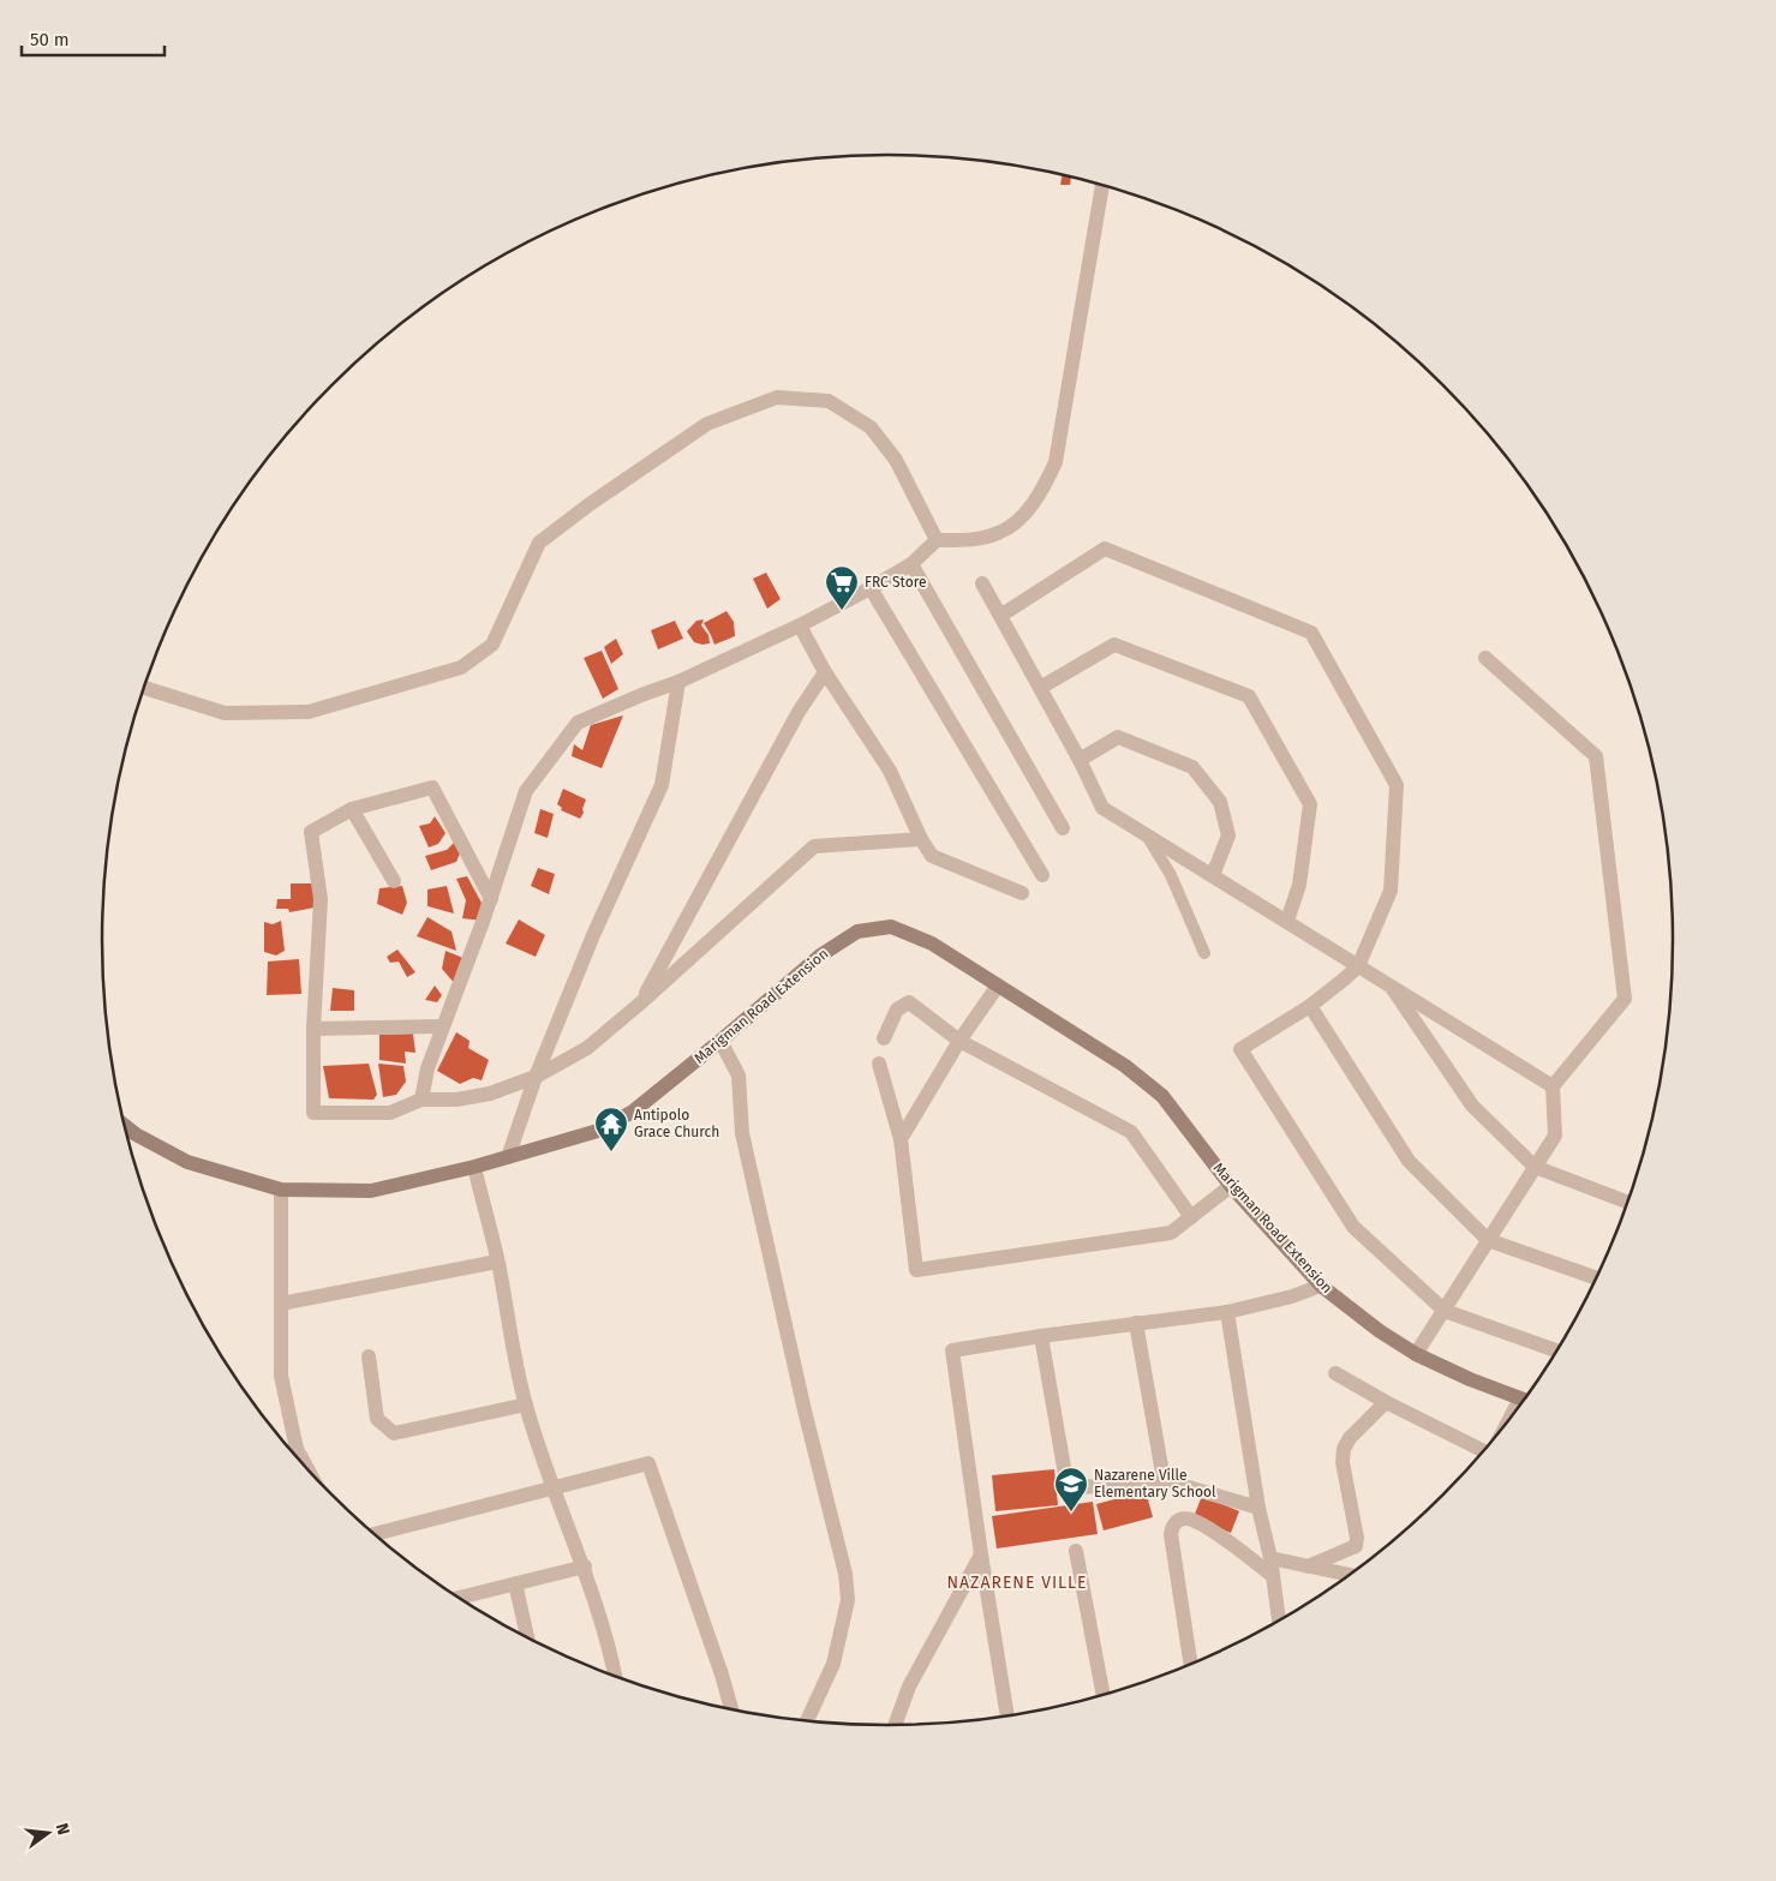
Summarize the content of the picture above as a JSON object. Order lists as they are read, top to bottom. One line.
{"streets":{"street":["Marigman Road Extension"]},"districts":["NAZARENE VILLE"],"places":{"supermarket":["FRC Store"],"temple":["Antipolo Grace Church"],"school or university":["Nazarene Ville Elementary School"]},"scale_bar":"50 m","north":"right"}
